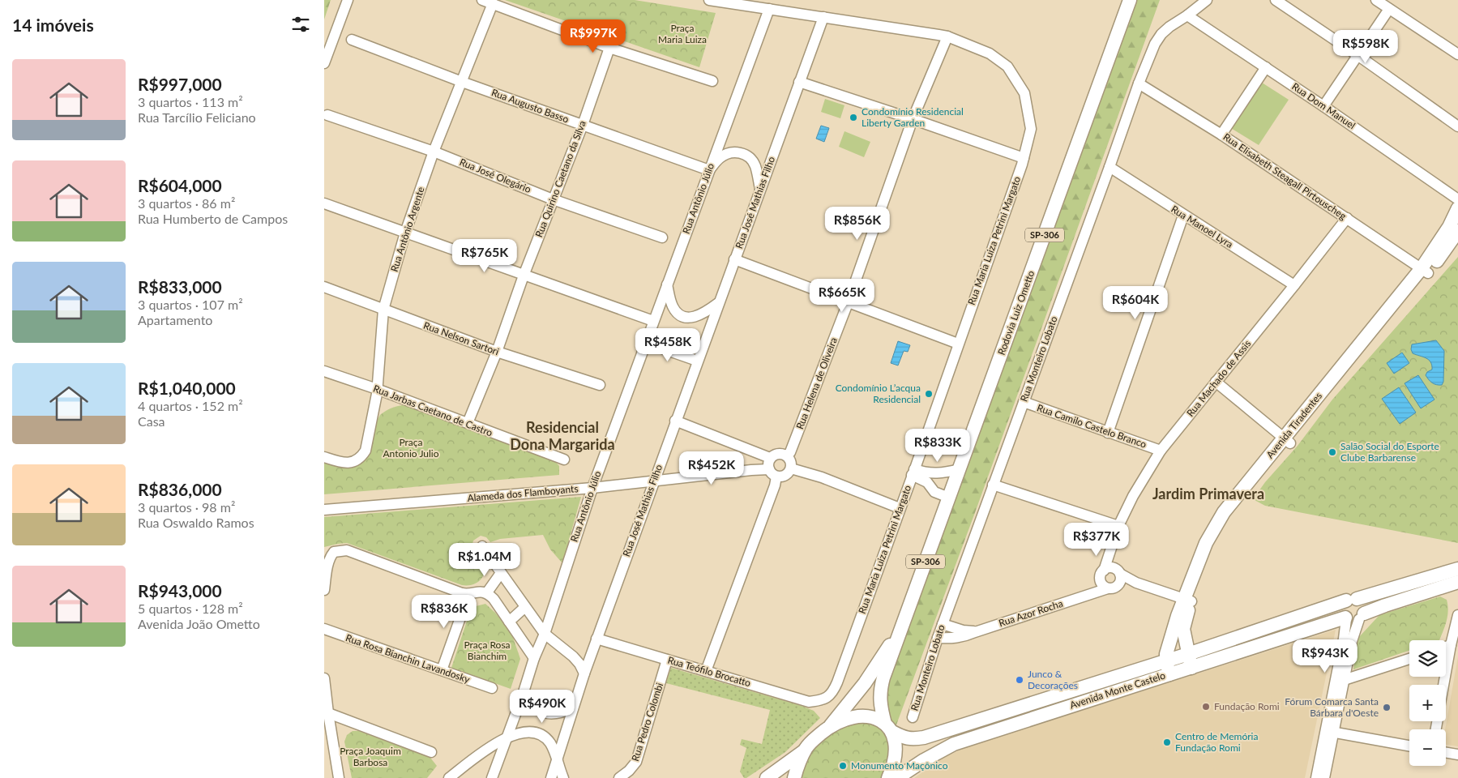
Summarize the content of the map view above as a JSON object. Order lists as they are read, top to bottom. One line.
{"streets":{"main road":["SP-306","Rodovia Luiz Ometto","Avenida Tiradentes","Avenida Monte Castelo"],"street":["Rua Augusto Basso","Rua Dom Manuel","Rua José Olegário","Rua Elisabeth Steagall Pirtouscheg","Rua Quirino Caetano da Silva","Rua Antônio Júlio","Rua José Mathias Filho","Rua Manoel Lyra","Rua Antônio Argente","Rua Maria Luiza Petrini Margato","Rua Nelson Sartori","Rua Monteiro Lobato","Rua Machado de Assis","Rua Helena de Oliveira","Rua Jarbas Caetano de Castro","Rua Camilo Castelo Branco","Alameda dos Flamboyants","Rua Azor Rocha","Rua Rosa Bianchin Lavandosky","Rua Teófilo Brocatto","Rua Pedro Colombi"]},"crossings":[["Rua Augusto Basso","Rua Quirino Caetano da Silva"],["Rua Augusto Basso","Rua Antônio Júlio"],["Rua Augusto Basso","Rua Antônio Argente"],["Rua Dom Manuel","Rua Monteiro Lobato"],["Rua José Olegário","Rua Quirino Caetano da Silva"],["Rua José Olegário","Rua Antônio Argente"],["Rua Elisabeth Steagall Pirtouscheg","Rua Monteiro Lobato"],["Rua Elisabeth Steagall Pirtouscheg","Rua Machado de Assis"],["Rua Elisabeth Steagall Pirtouscheg","Avenida Tiradentes"],["Rua Quirino Caetano da Silva","Rua Nelson Sartori"],["Rua Quirino Caetano da Silva","Rua Jarbas Caetano de Castro"],["Rua Antônio Júlio","Rua Maria Luiza Petrini Margato"],["Rua Antônio Júlio","Alameda dos Flamboyants"],["Rua José Mathias Filho","Rua Maria Luiza Petrini Margato"],["Rua José Mathias Filho","Alameda dos Flamboyants"],["Rua José Mathias Filho","Rua Teófilo Brocatto"],["Rua Manoel Lyra","Rua Monteiro Lobato"],["Rua Manoel Lyra","Rua Machado de Assis"],["Rua Antônio Argente","Rua Nelson Sartori"],["Rua Antônio Argente","Rua Jarbas Caetano de Castro"],["SP-306","Rodovia Luiz Ometto"],["SP-306","Avenida Monte Castelo"],["Rua Maria Luiza Petrini Margato","Rua Helena de Oliveira"],["Rua Maria Luiza Petrini Margato","Rua Teófilo Brocatto"],["Rodovia Luiz Ometto","Avenida Monte Castelo"],["Rua Monteiro Lobato","Rua Camilo Castelo Branco"],["Rua Monteiro Lobato","Rua Azor Rocha"],["Rua Machado de Assis","Rua Camilo Castelo Branco"],["Rua Machado de Assis","Rua Azor Rocha"],["Rua Helena de Oliveira","Alameda dos Flamboyants"],["Avenida Tiradentes","Avenida Monte Castelo"],["Rua Teófilo Brocatto","Rua Pedro Colombi"]],"districts":["Residencial Dona Margarida","Jardim Primavera"],"parks":["Praça Maria Luiza","Praça Antonio Julio","Praça Rosa Bianchim","Praça Joaquim Barbosa"],"places":["Condomínio Residencial Liberty Garden","Condomínio L’acqua Residencial","Salão Social do Esporte Clube Barbarense","Junco & Decorações","Fundação Romi","Fórum Comarca Santa Bárbara d'Oeste","Centro de Memória Fundação Romi","Monumento Maçônico"],"page":{"heading":"14 imóveis","price":["R$997K","R$598K","R$856K","R$765K","R$665K","R$604K","R$458K","R$833K","R$452K","R$377K","R$1.04M","R$836K","R$943K","R$490K"],"list":[{"name":"R$997,000","note":"3 quartos · 113 m² · Rua Tarcílio Feliciano"},{"name":"R$604,000","note":"3 quartos · 86 m² · Rua Humberto de Campos"},{"name":"R$833,000","note":"3 quartos · 107 m² · Apartamento"},{"name":"R$1,040,000","note":"4 quartos · 152 m² · Casa"},{"name":"R$836,000","note":"3 quartos · 98 m² · Rua Oswaldo Ramos"},{"name":"R$943,000","note":"5 quartos · 128 m² · Avenida João Ometto"}],"map_buttons":["+","−"]}}
